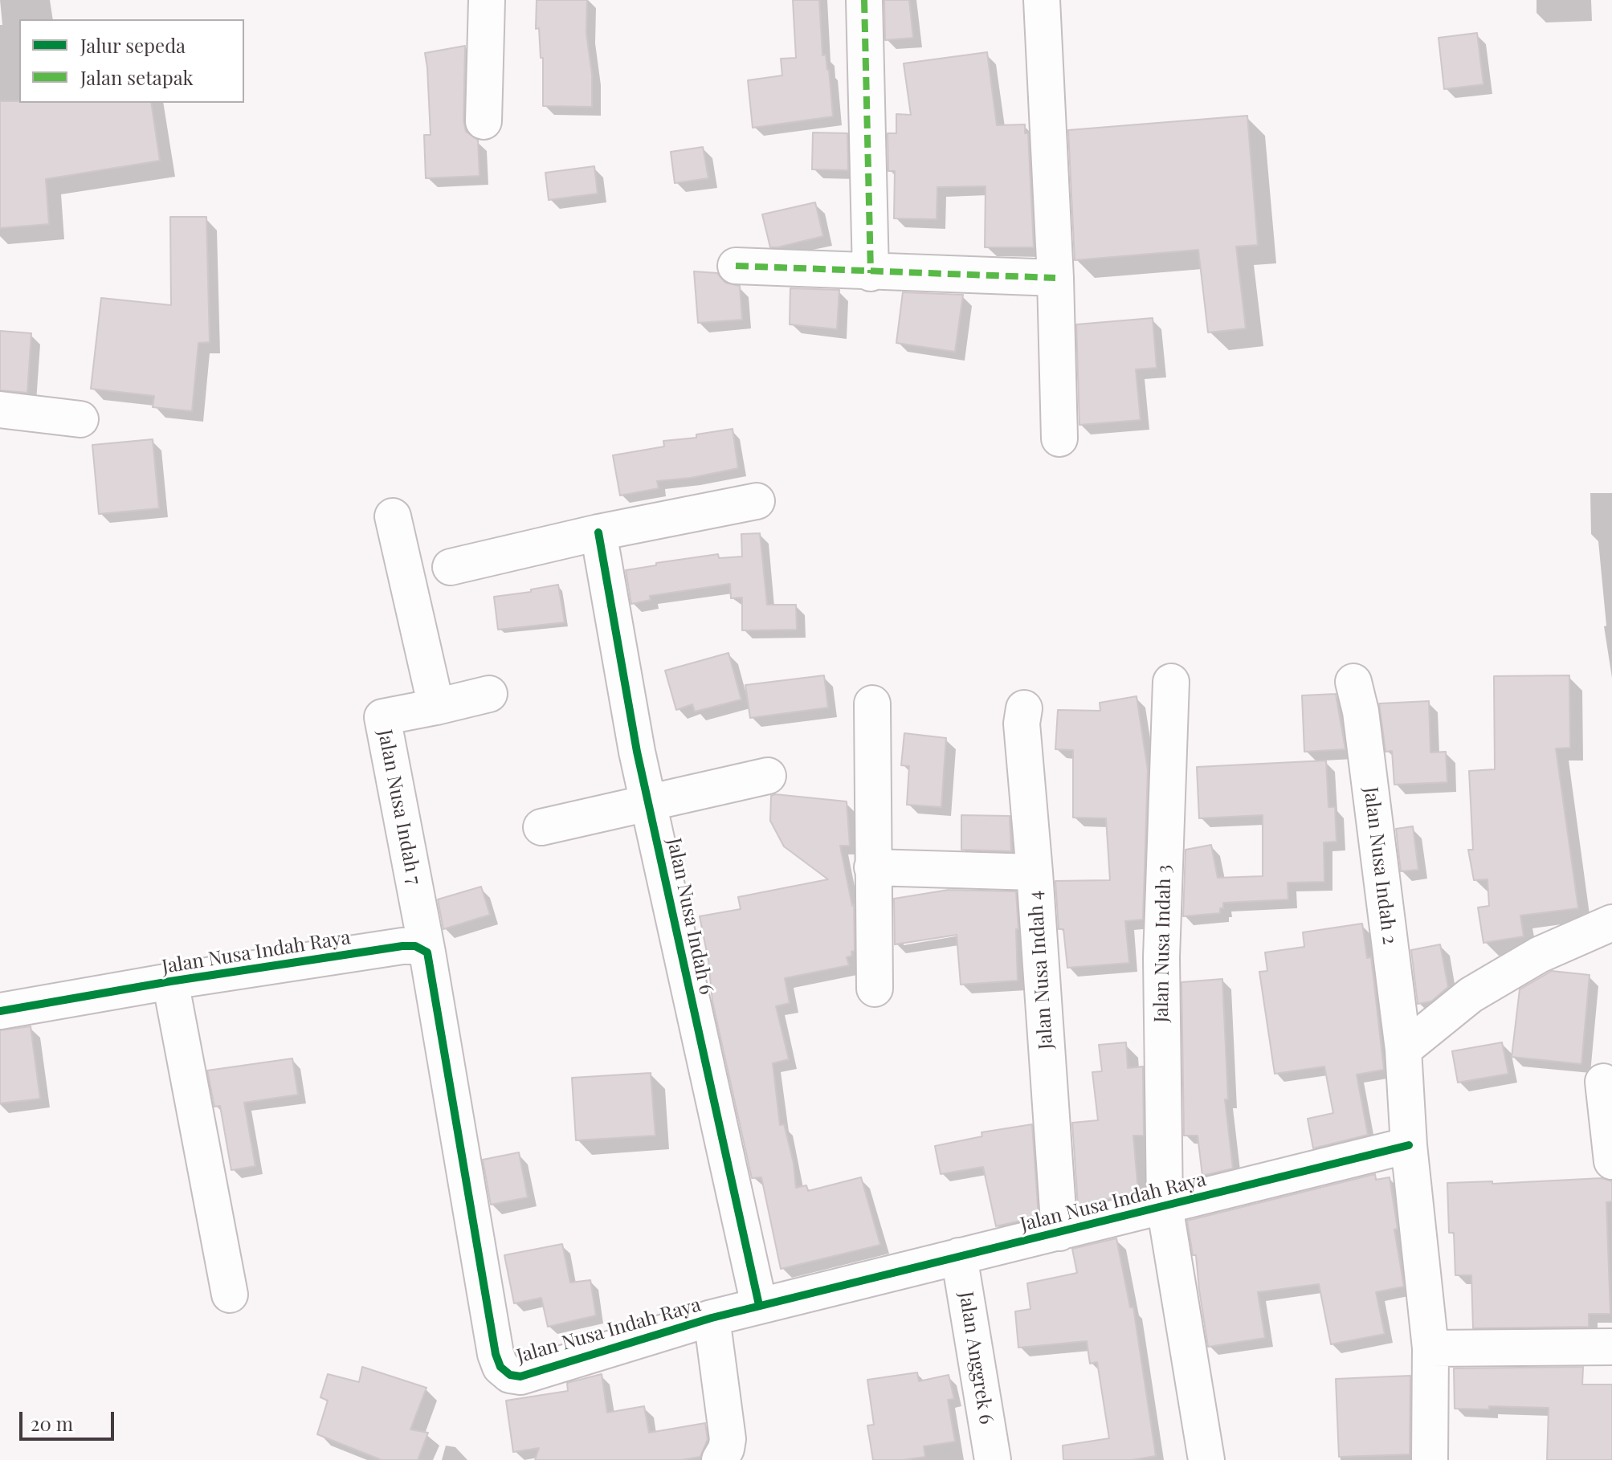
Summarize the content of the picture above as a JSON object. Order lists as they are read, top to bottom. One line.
{"streets":{"street":["Jalan Nusa Indah 7","Jalan Nusa Indah 2","Jalan Nusa Indah 6","Jalan Nusa Indah 3","Jalan Nusa Indah Raya","Jalan Nusa Indah 4","Jalan Anggrek 6"]},"crossings":[["Jalan Nusa Indah 7","Jalan Nusa Indah Raya"],["Jalan Nusa Indah 2","Jalan Nusa Indah Raya"],["Jalan Nusa Indah 6","Jalan Nusa Indah Raya"],["Jalan Nusa Indah 3","Jalan Nusa Indah Raya"],["Jalan Nusa Indah Raya","Jalan Nusa Indah 4"],["Jalan Nusa Indah Raya","Jalan Anggrek 6"]],"legend":["Jalur sepeda","Jalan setapak"],"scale_bar":"20 m"}
